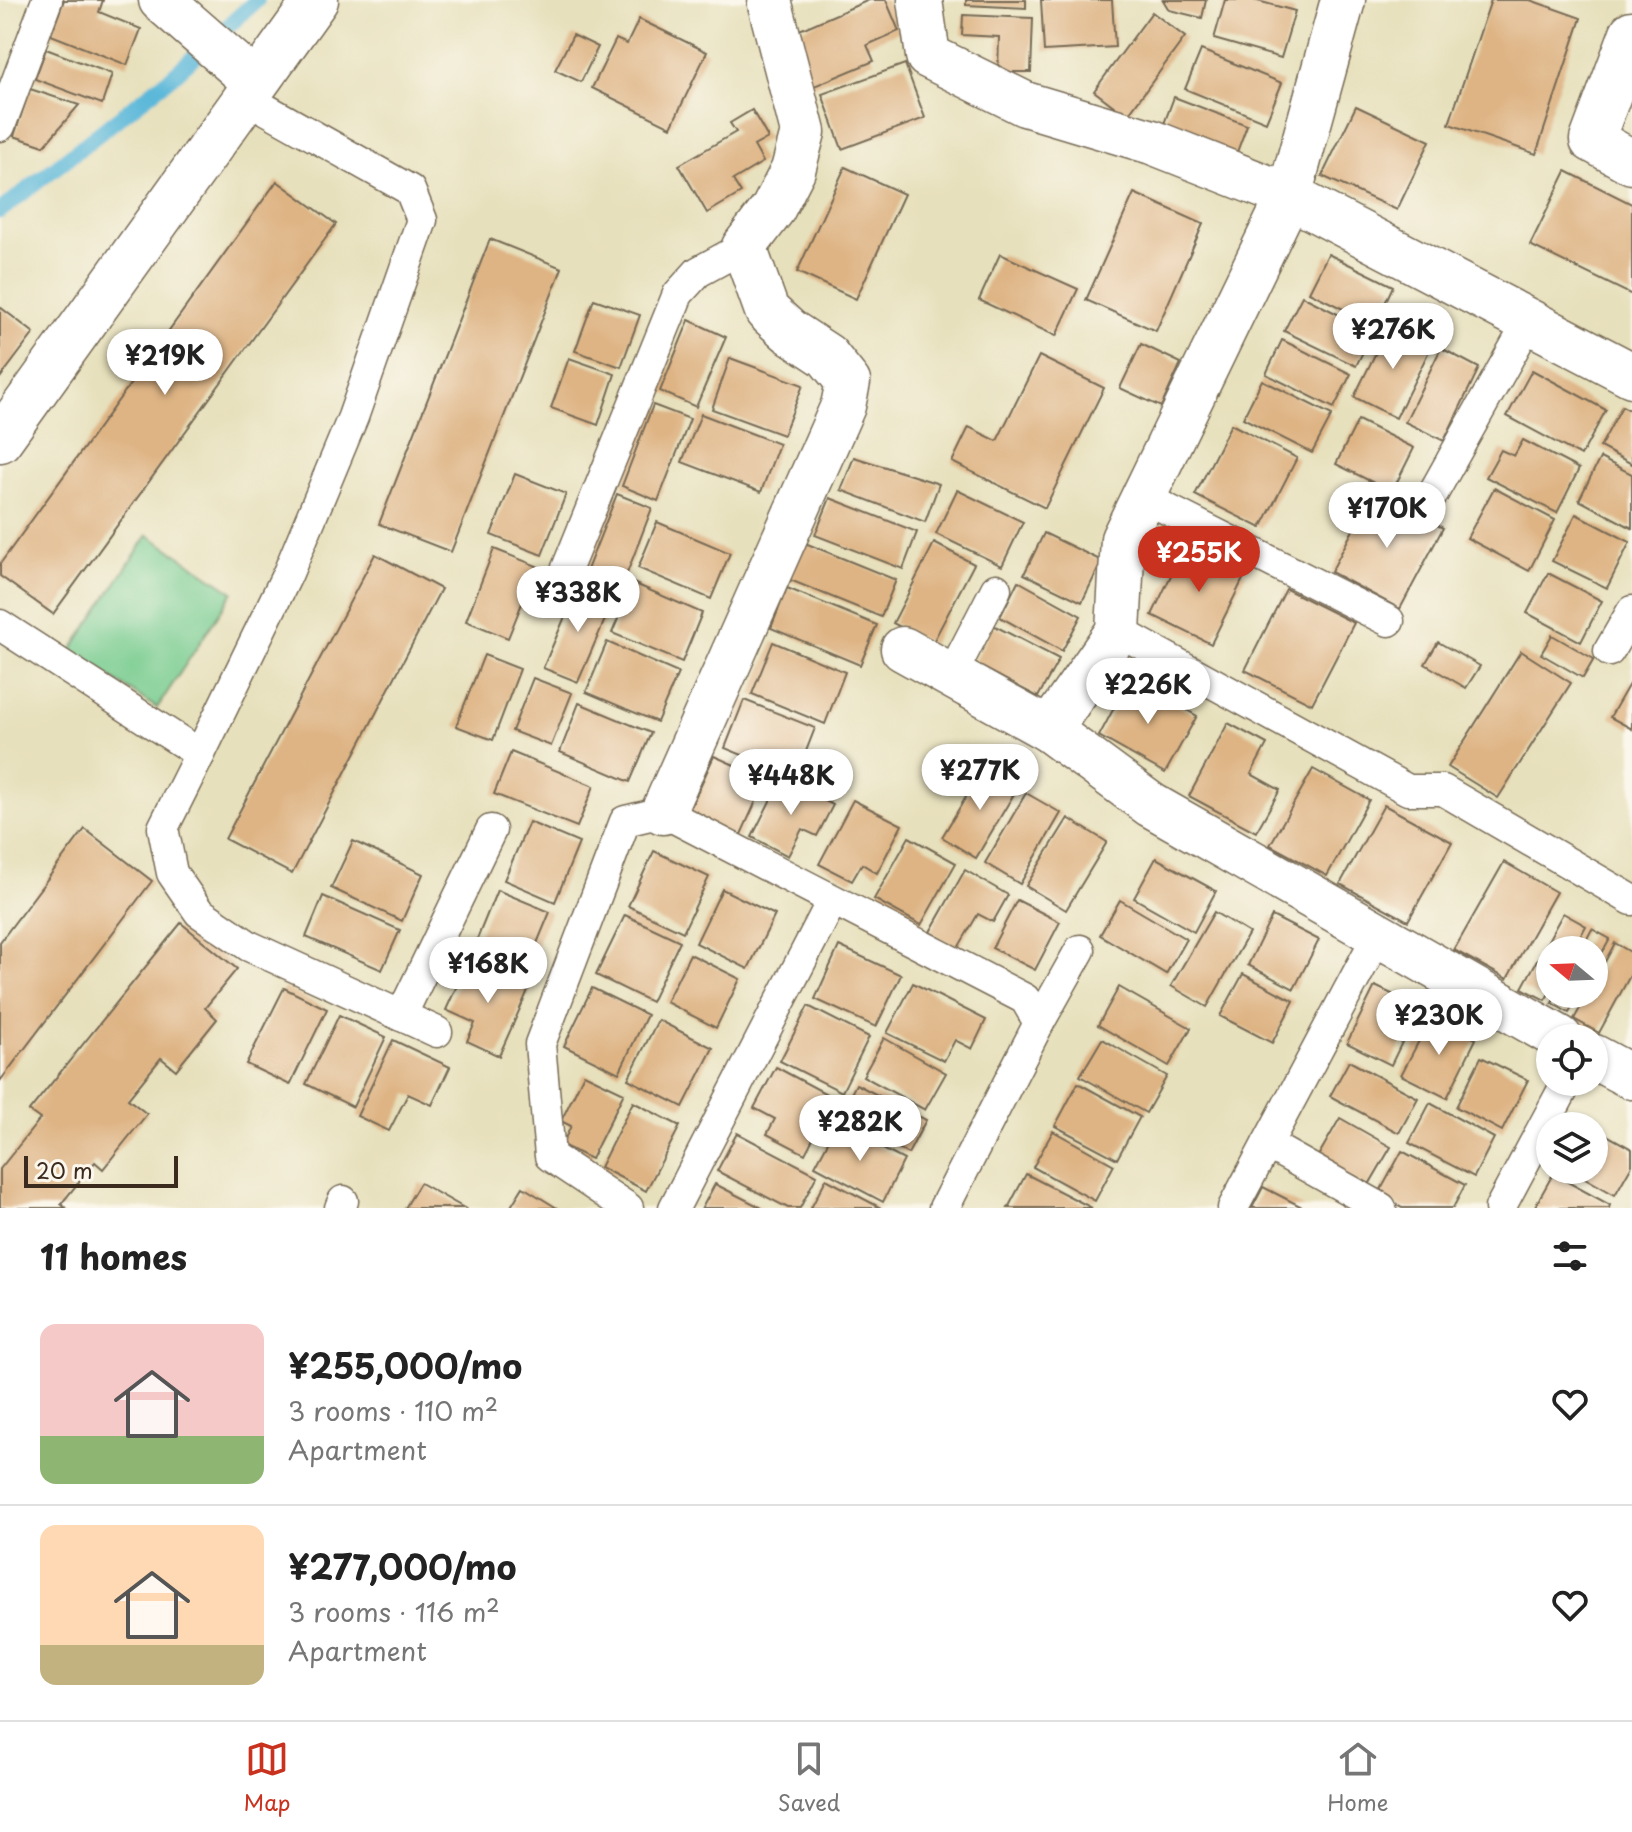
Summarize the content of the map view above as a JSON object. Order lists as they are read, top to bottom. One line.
{"scale_bar":"20 m","north":"left","page":{"price":["¥276K","¥219K","¥170K","¥255K","¥338K","¥226K","¥277K","¥448K","¥168K","¥230K","¥282K"],"scale":"20 m","heading":"11 homes","list":[{"name":"¥255,000/mo","note":"3 rooms · 110 m² · Apartment"},{"name":"¥277,000/mo","note":"3 rooms · 116 m² · Apartment"}],"tabs":["Map","Saved","Home"]}}
